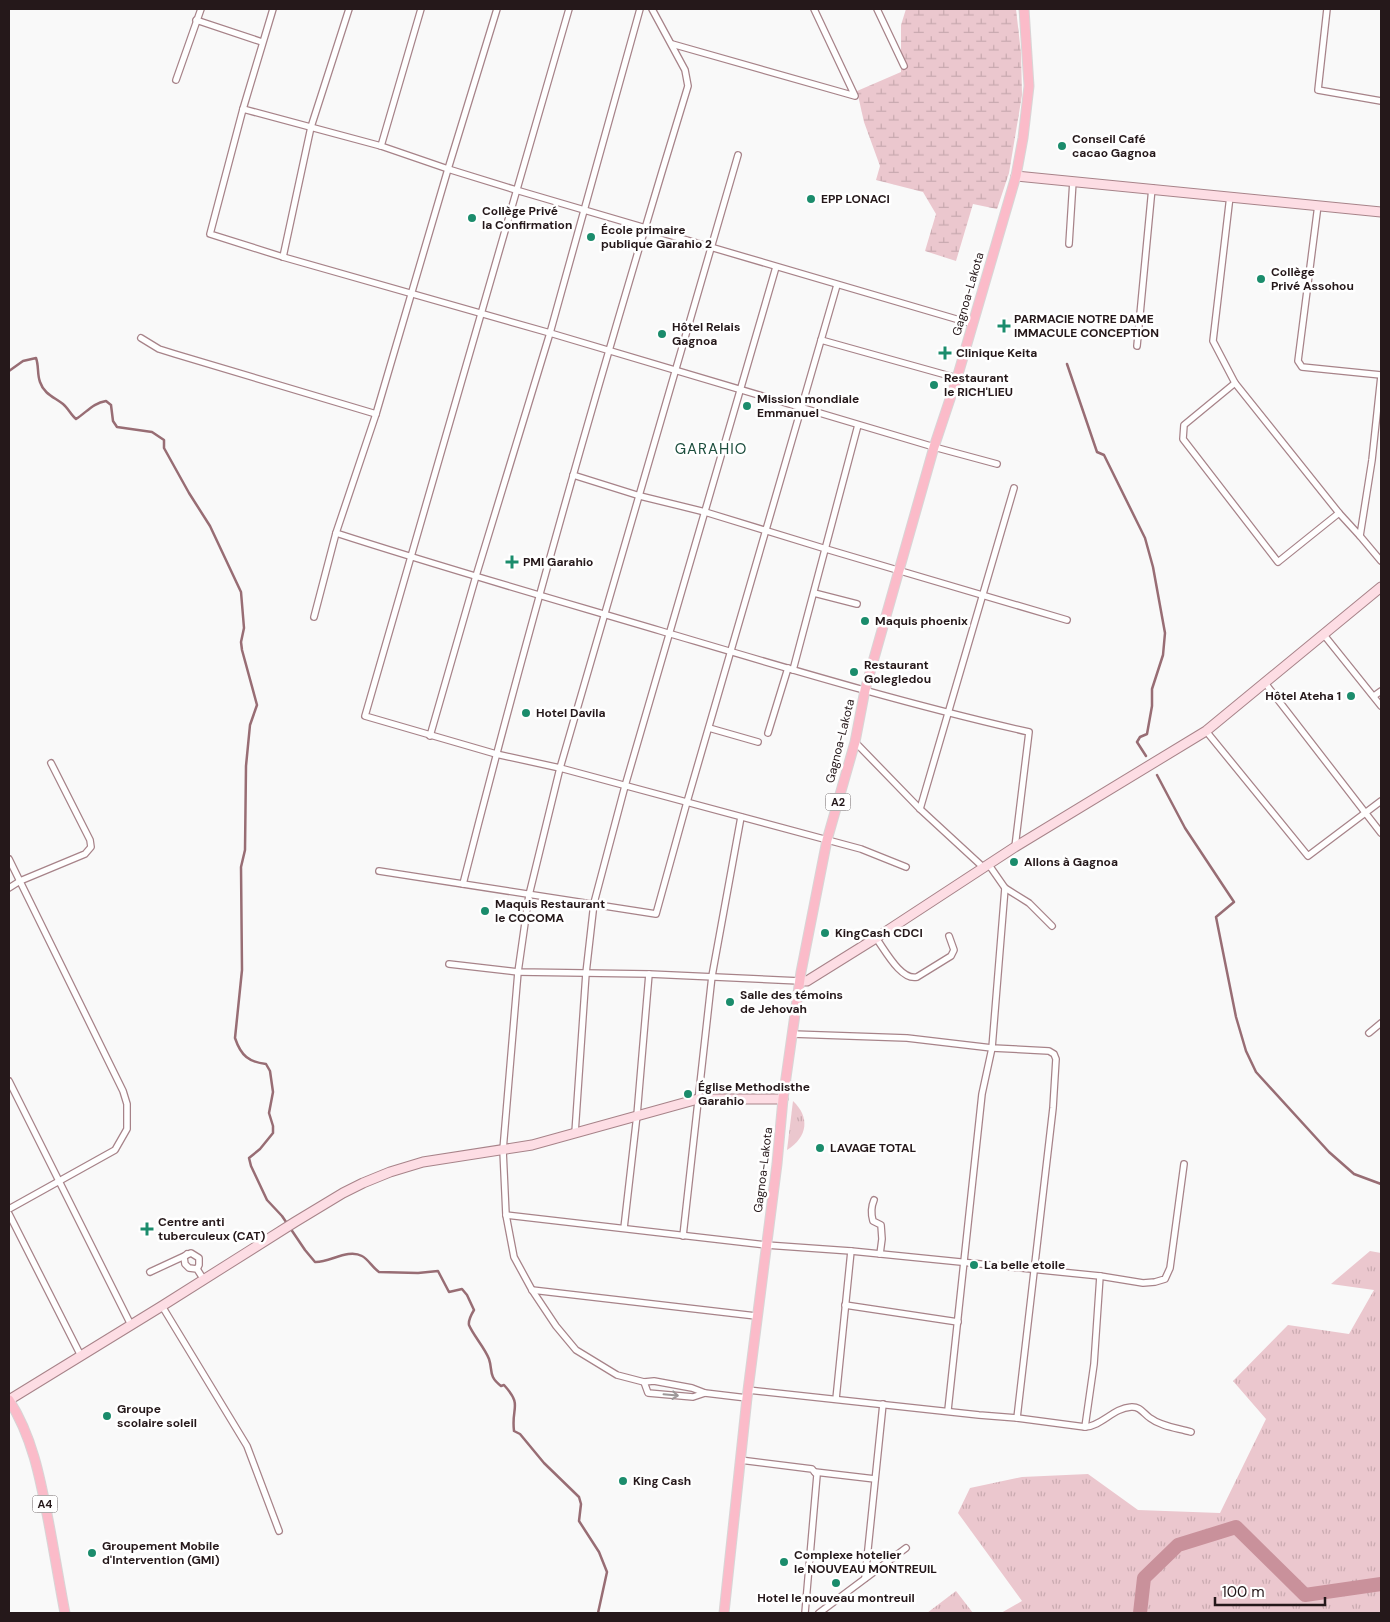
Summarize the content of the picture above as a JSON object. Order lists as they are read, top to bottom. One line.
{"streets":{"main road":["Gagnoa-Lakota","A2","A4"]},"districts":["GARAHIO"],"places":{"other":["Conseil Café cacao Gagnoa","EPP LONACI","Collège Privé la Confirmation","École primaire publique Garahio 2","Collège Privé Assohou","Hôtel Relais Gagnoa","Restaurant le RICH'LIEU","Mission mondiale Emmanuel","Maquis phoenix","Restaurant Golegledou","Hôtel Ateha 1","Hotel Davila","Allons à Gagnoa","Maquis Restaurant le COCOMA","KingCash CDCI","Salle des témoins de Jehovah","Église Methodisthe Garahio","LAVAGE TOTAL","La belle etoile","Groupe scolaire soleil","King Cash","Groupement Mobile d'Intervention (GMI)","Complexe hotelier le NOUVEAU MONTREUIL","Hotel le nouveau montreuil"],"health":["PARMACIE NOTRE DAME IMMACULE CONCEPTION","Clinique Keita","PMI Garahio","Centre anti tuberculeux (CAT)"]},"scale_bar":"100 m"}
